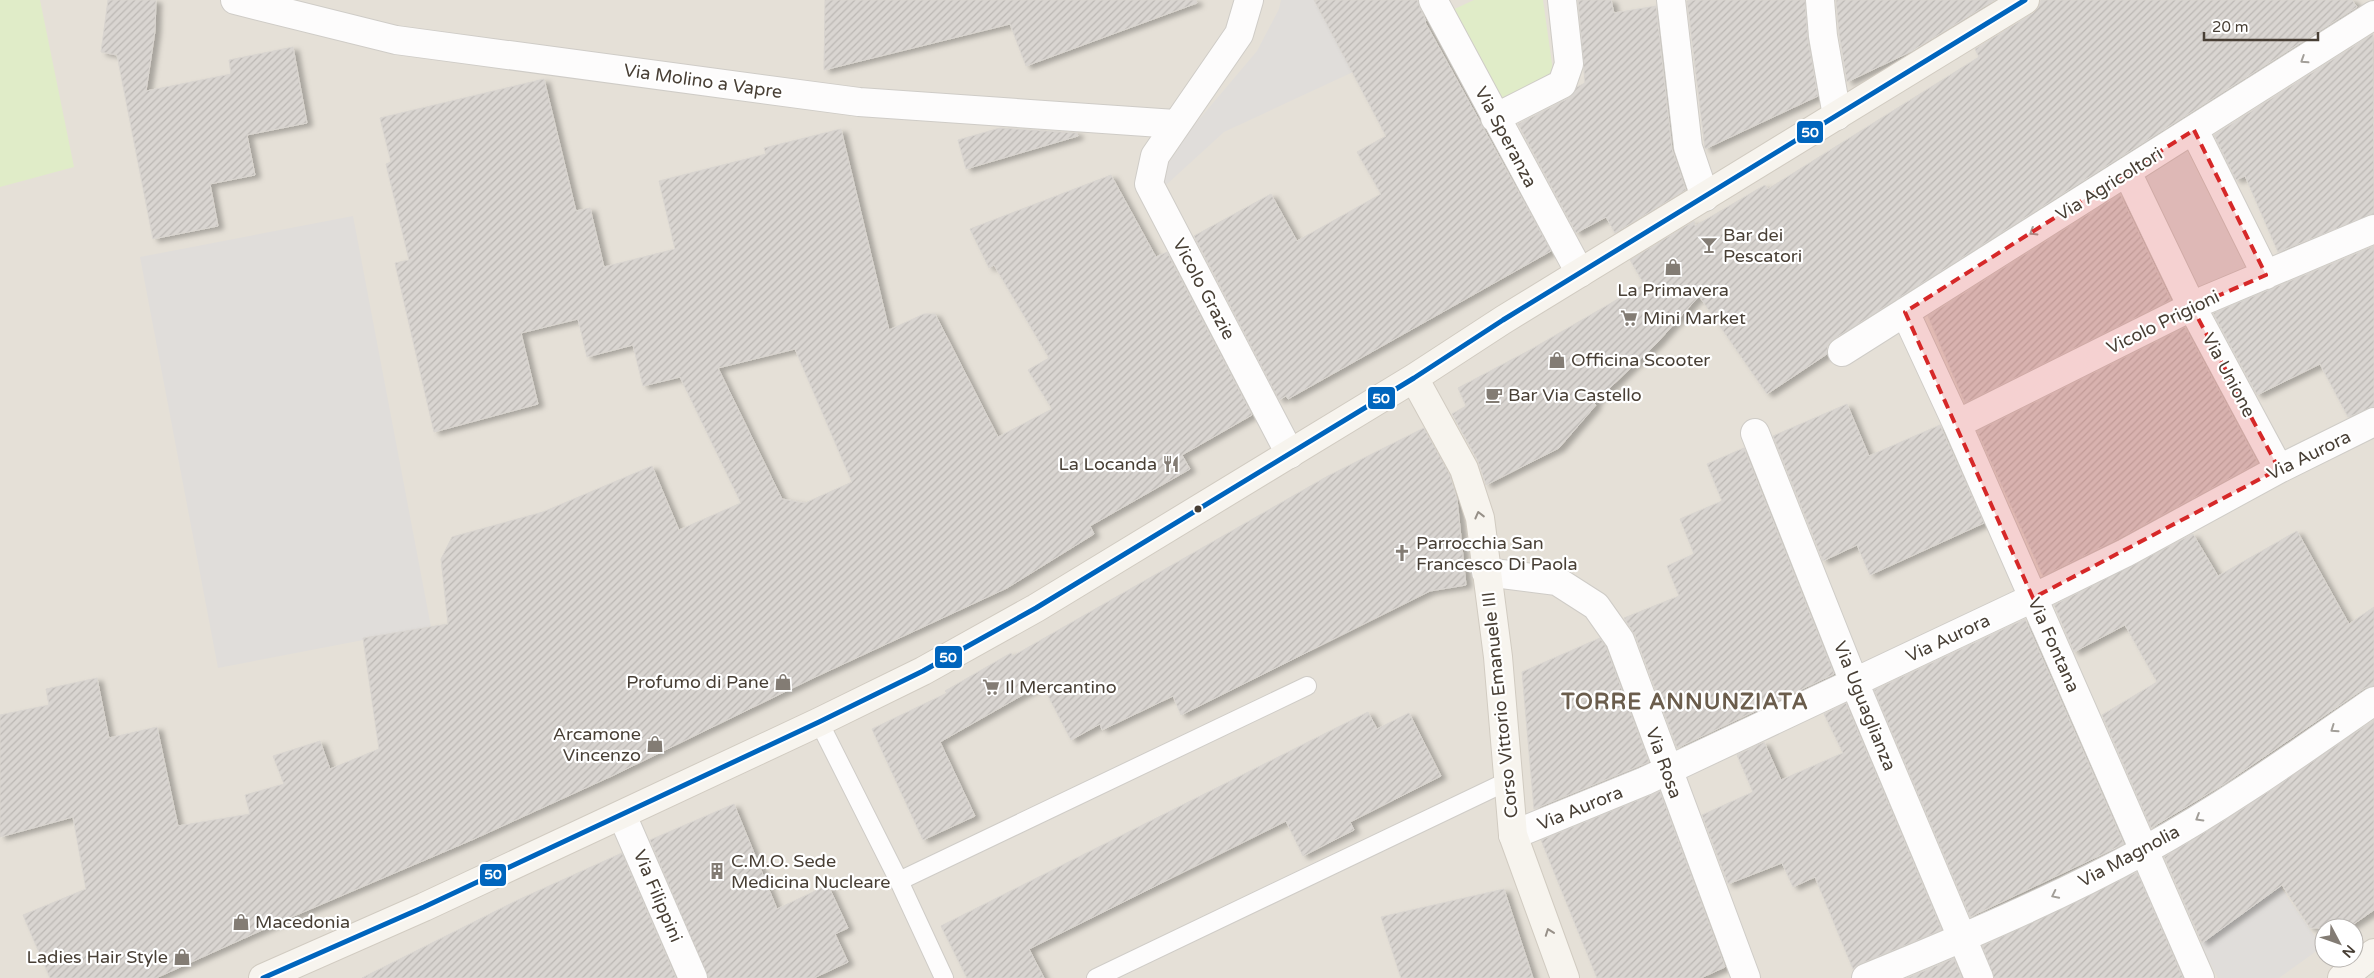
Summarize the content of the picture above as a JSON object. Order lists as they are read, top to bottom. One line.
{"streets":{"street":["Via Molino a Vapre","Via Speranza","Via Agricoltori","Vicolo Grazie","Vicolo Prigioni","Via Unione","Via Aurora","Via Fontana","Corso Vittorio Emanuele III","Via Uguaglianza","Via Rosa","Via Magnolia","Via Filippini"]},"crossings":[["Via Molino a Vapre","Vicolo Grazie"],["Via Agricoltori","Via Unione"],["Via Agricoltori","Via Fontana"],["Vicolo Prigioni","Via Unione"],["Vicolo Prigioni","Via Fontana"],["Via Unione","Via Aurora"],["Via Aurora","Via Fontana"],["Via Aurora","Corso Vittorio Emanuele III"],["Via Aurora","Via Uguaglianza"],["Via Aurora","Via Rosa"],["Via Fontana","Via Magnolia"],["Corso Vittorio Emanuele III","Via Rosa"],["Via Uguaglianza","Via Magnolia"]],"one_way":["Corso Vittorio Emanuele III","Via Magnolia"],"districts":["TORRE ANNUNZIATA"],"places":{"bar":["Bar dei Pescatori"],"shop":["La Primavera","Officina Scooter","Profumo di Pane","Arcamone Vincenzo","Macedonia","Ladies Hair Style"],"supermarket":["Mini Market","Il Mercantino"],"cafe":["Bar Via Castello"],"restaurant":["La Locanda"],"church":["Parrocchia San Francesco Di Paola"],"building":["C.M.O. Sede Medicina Nucleare"]},"lines":["transit line 50"],"scale_bar":"20 m","north":"bottom right"}
